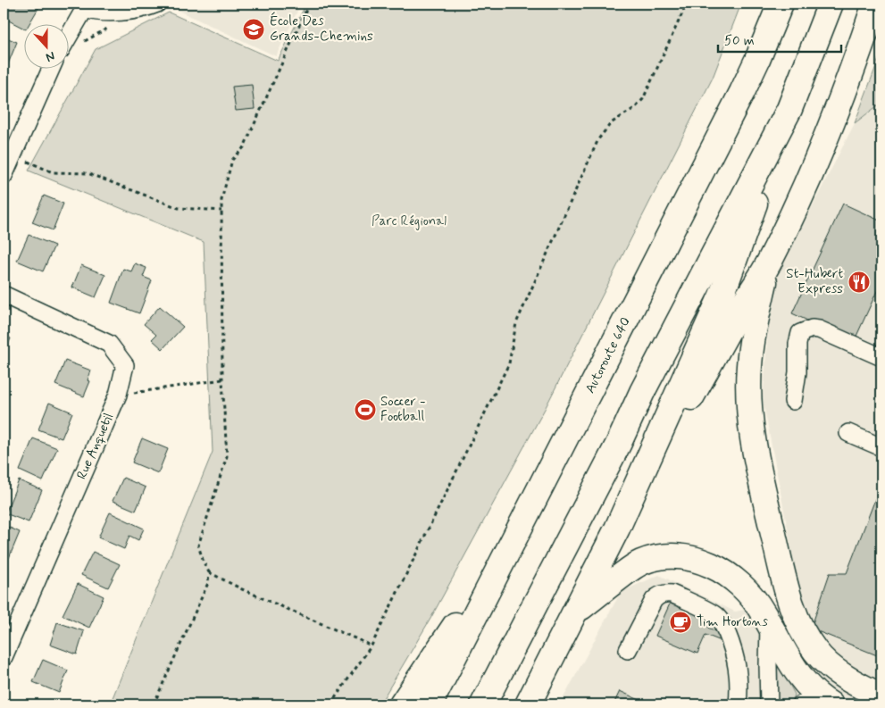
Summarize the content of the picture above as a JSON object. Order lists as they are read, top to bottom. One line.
{"streets":{"highway":["Autoroute 640"],"street":["Rue Anquetil"]},"parks":["Parc Régional"],"places":{"school or university":["École Des Grands-Chemins"],"restaurant":["St-Hubert Express"],"sports":["Soccer - Football"],"cafe":["Tim Hortons"]},"scale_bar":"50 m","north":"bottom"}
